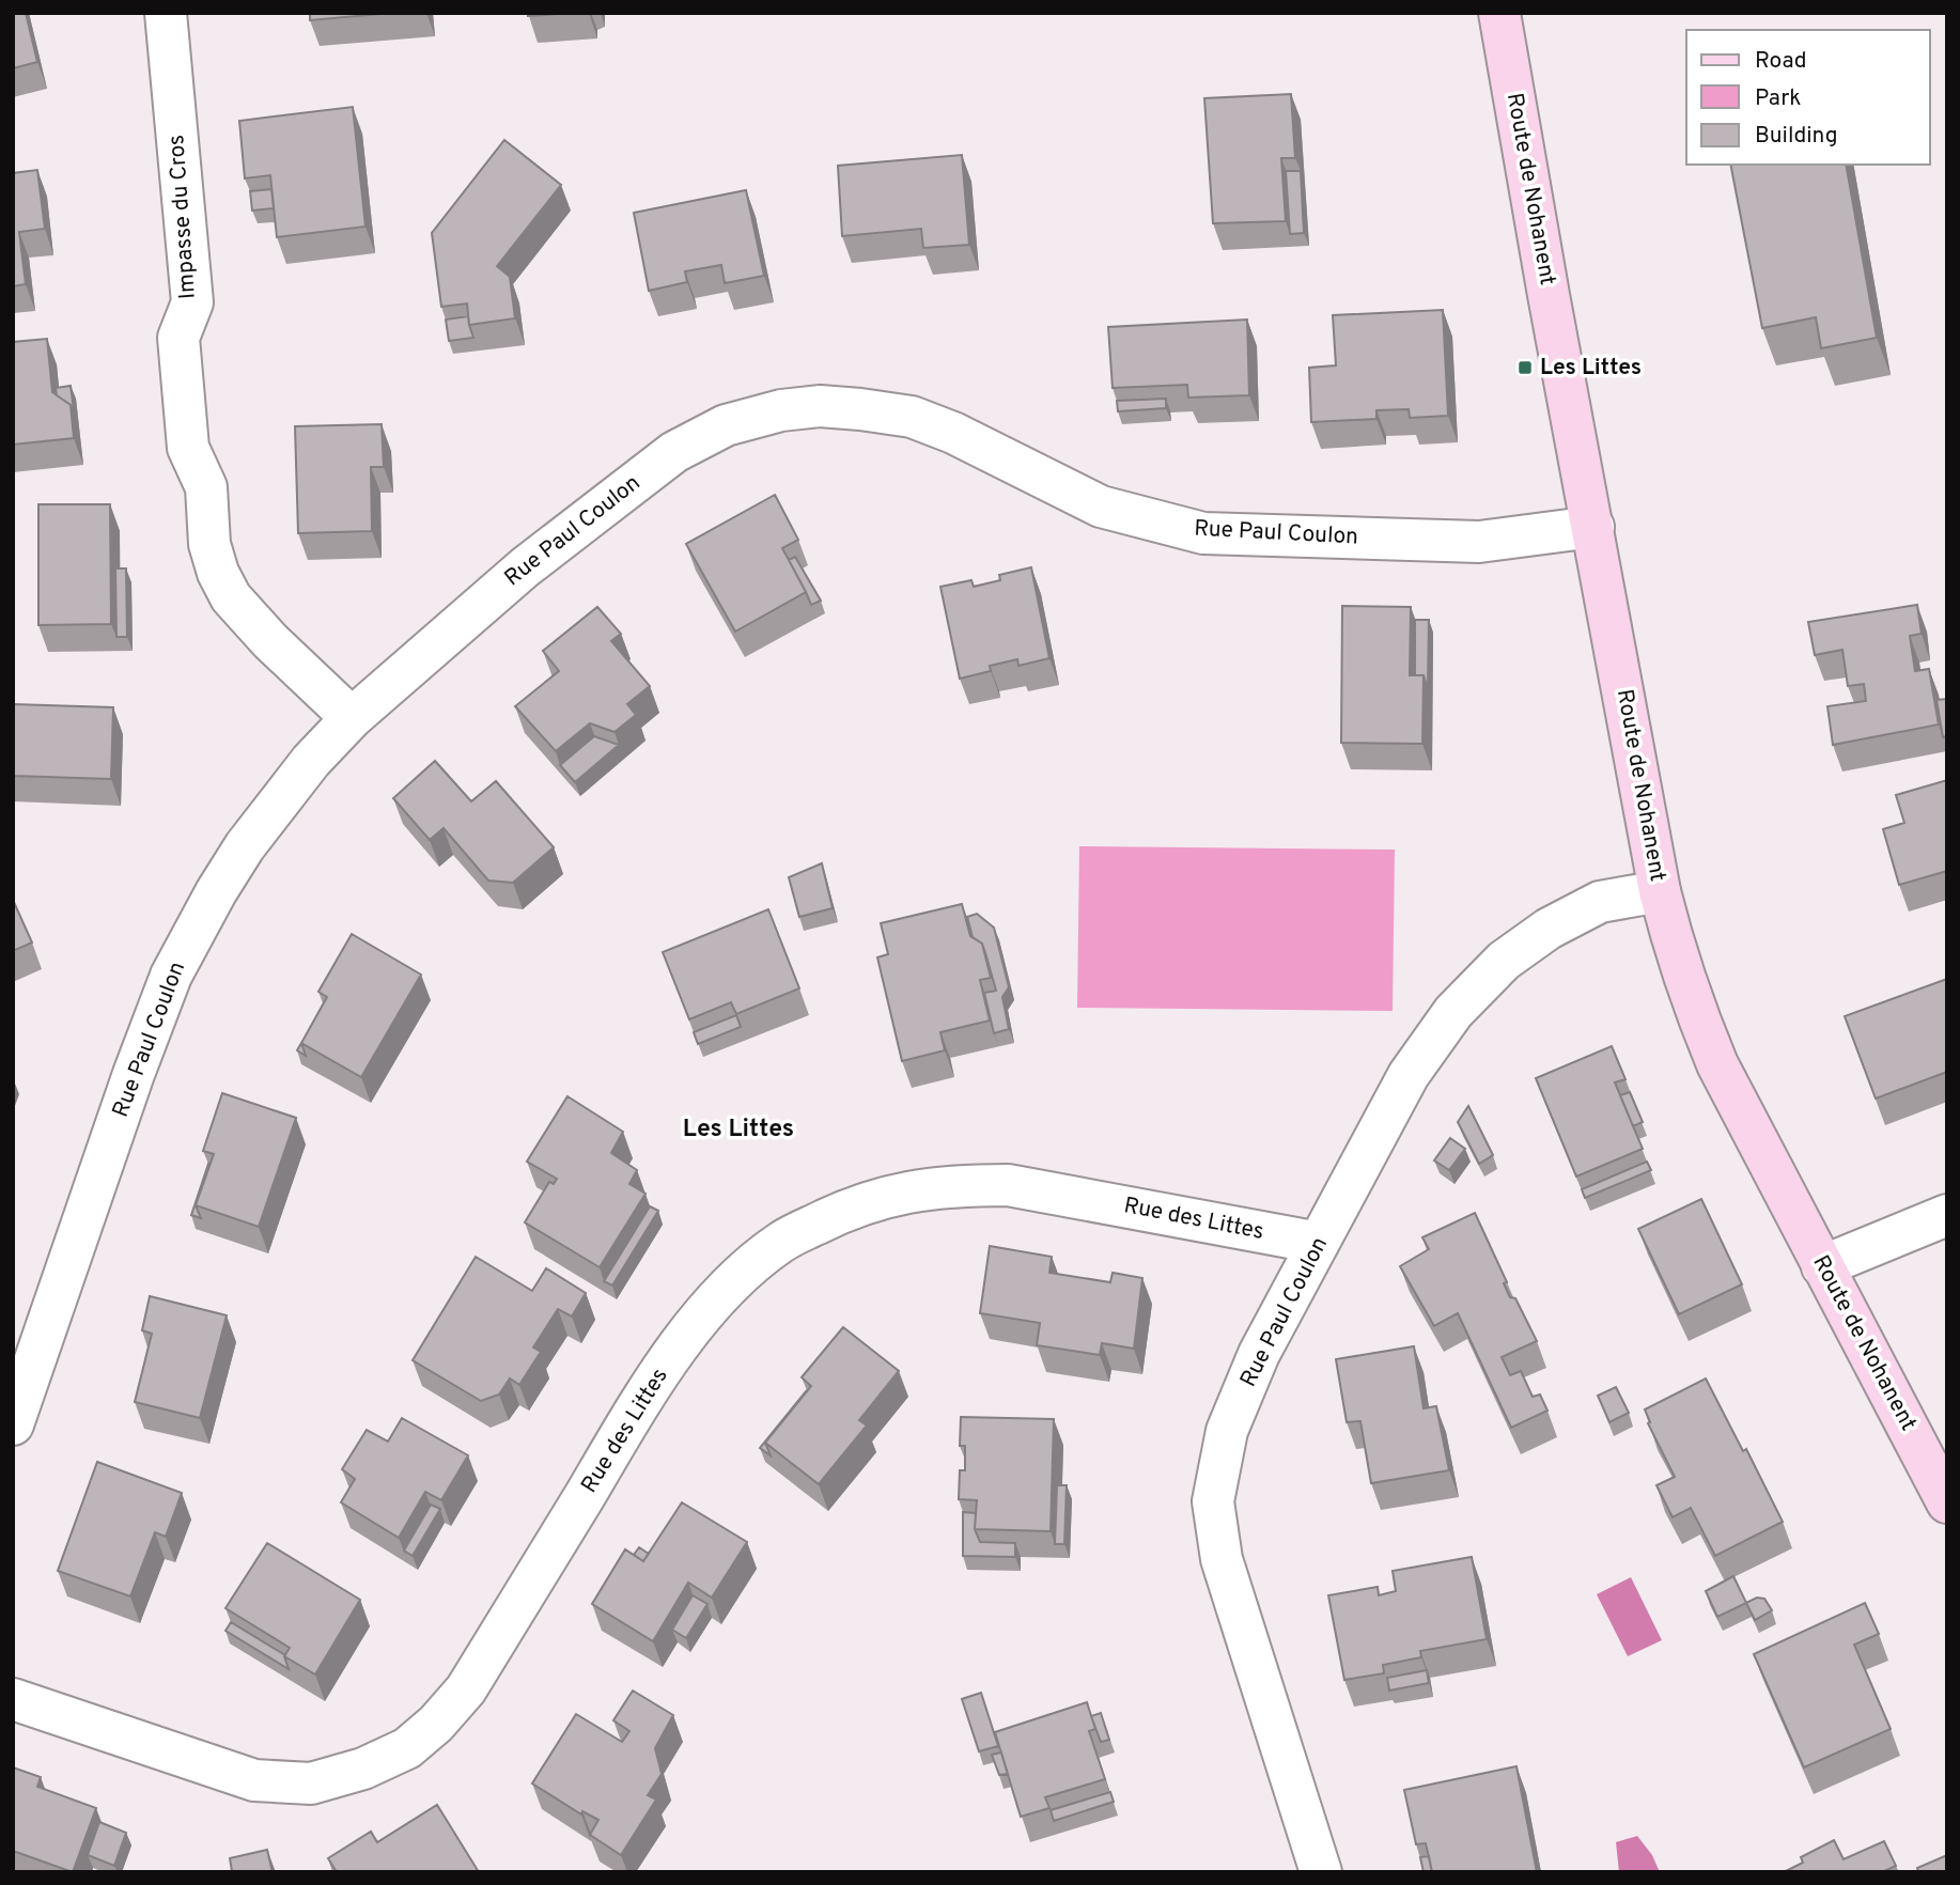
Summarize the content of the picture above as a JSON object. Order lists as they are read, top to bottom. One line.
{"streets":{"street":["Route de Nohanent","Impasse du Cros","Rue Paul Coulon","Rue des Littes"]},"crossings":[["Route de Nohanent","Rue Paul Coulon"],["Impasse du Cros","Rue Paul Coulon"],["Rue Paul Coulon","Rue des Littes"]],"districts":["Les Littes"],"places":{"transit":["Les Littes"]},"legend":["Road","Park","Building"]}
